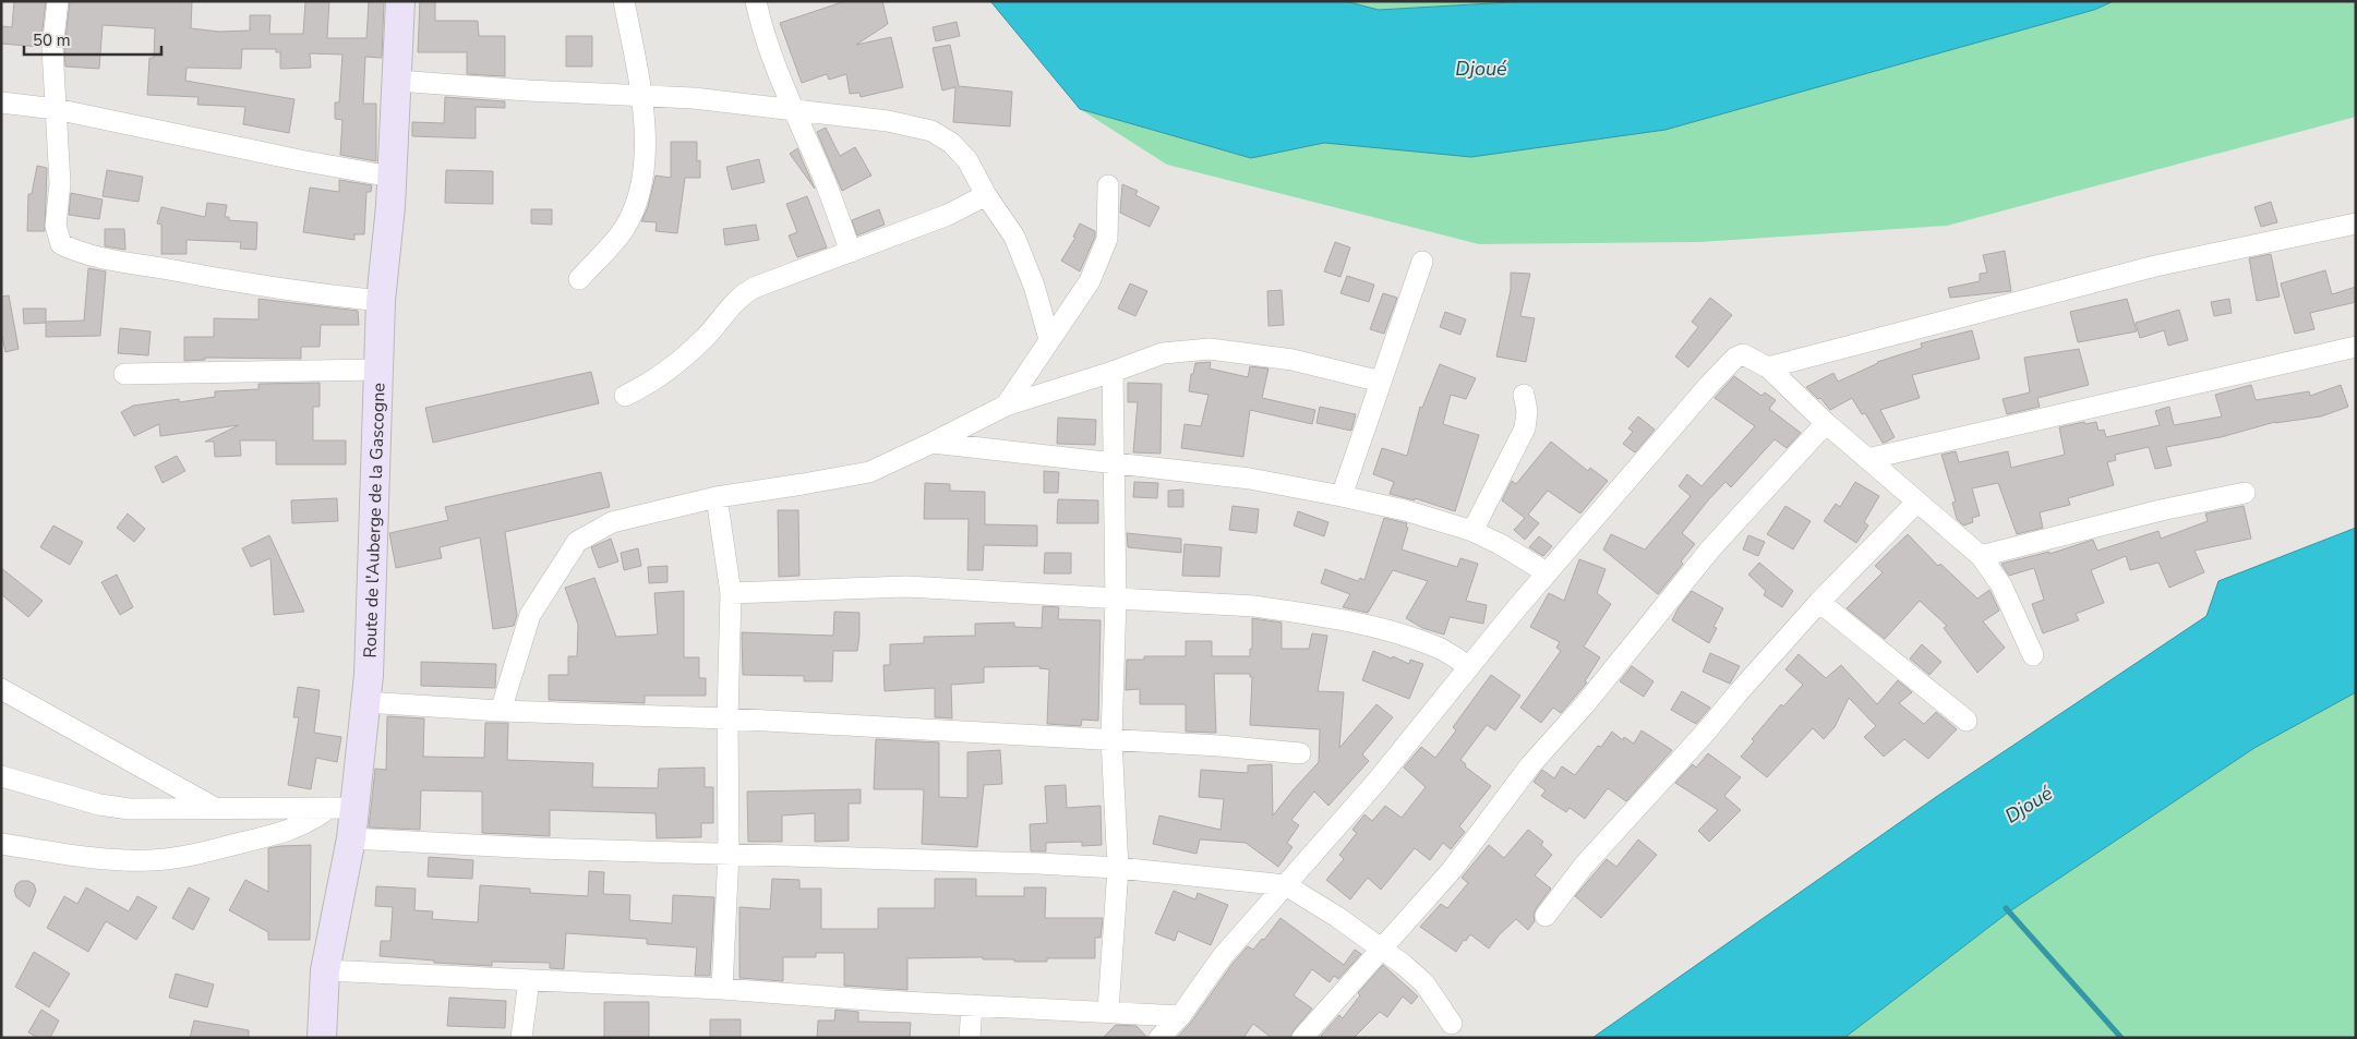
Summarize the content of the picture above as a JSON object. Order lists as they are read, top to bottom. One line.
{"streets":{"street":["Route de l'Auberge de la Gascogne"]},"water":["Djoué"],"scale_bar":"50 m"}
